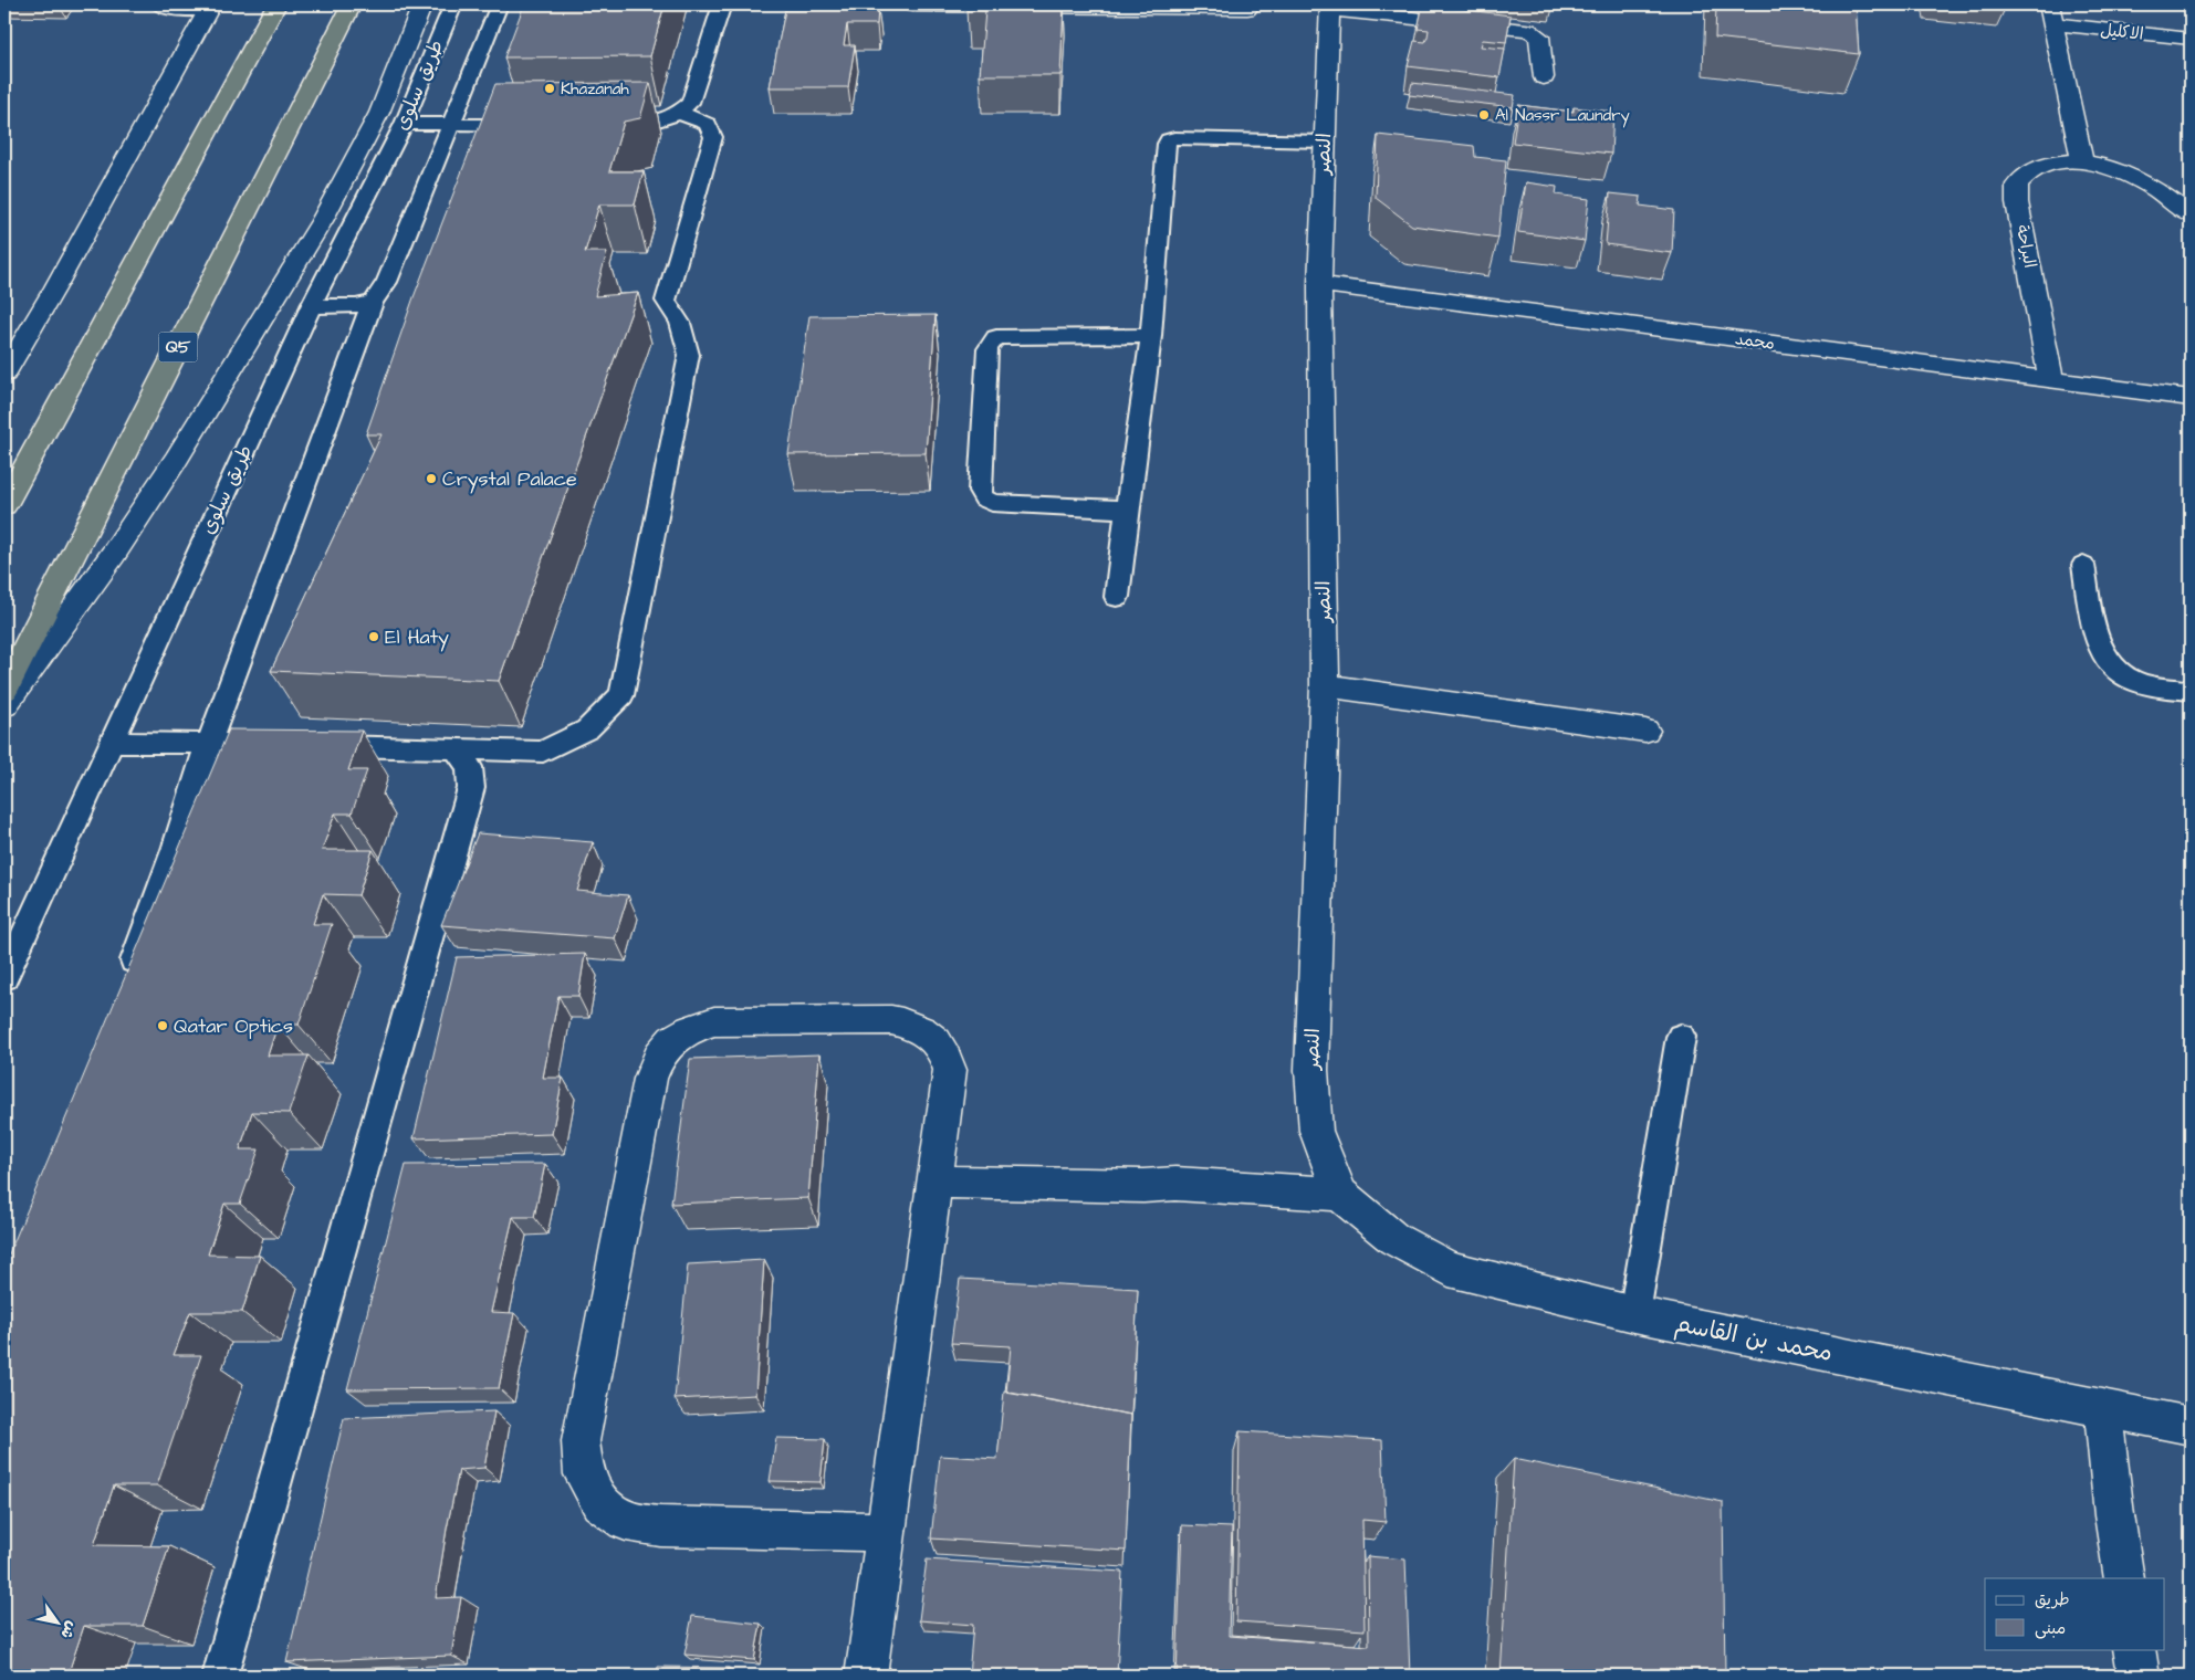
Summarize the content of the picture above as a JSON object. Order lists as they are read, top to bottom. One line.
{"streets":{"highway":["Q5"],"street":["الاكليل","طريق سلوى","النصر","البراحة","محمد","محمد بن القاسم"]},"crossings":[["النصر","محمد"],["النصر","محمد بن القاسم"],["البراحة","محمد"]],"places":["Khazanah","Al Nassr Laundry","Crystal Palace","El Haty","Qatar Optics"],"legend":["طريق","مبنى"],"north":"bottom right"}
